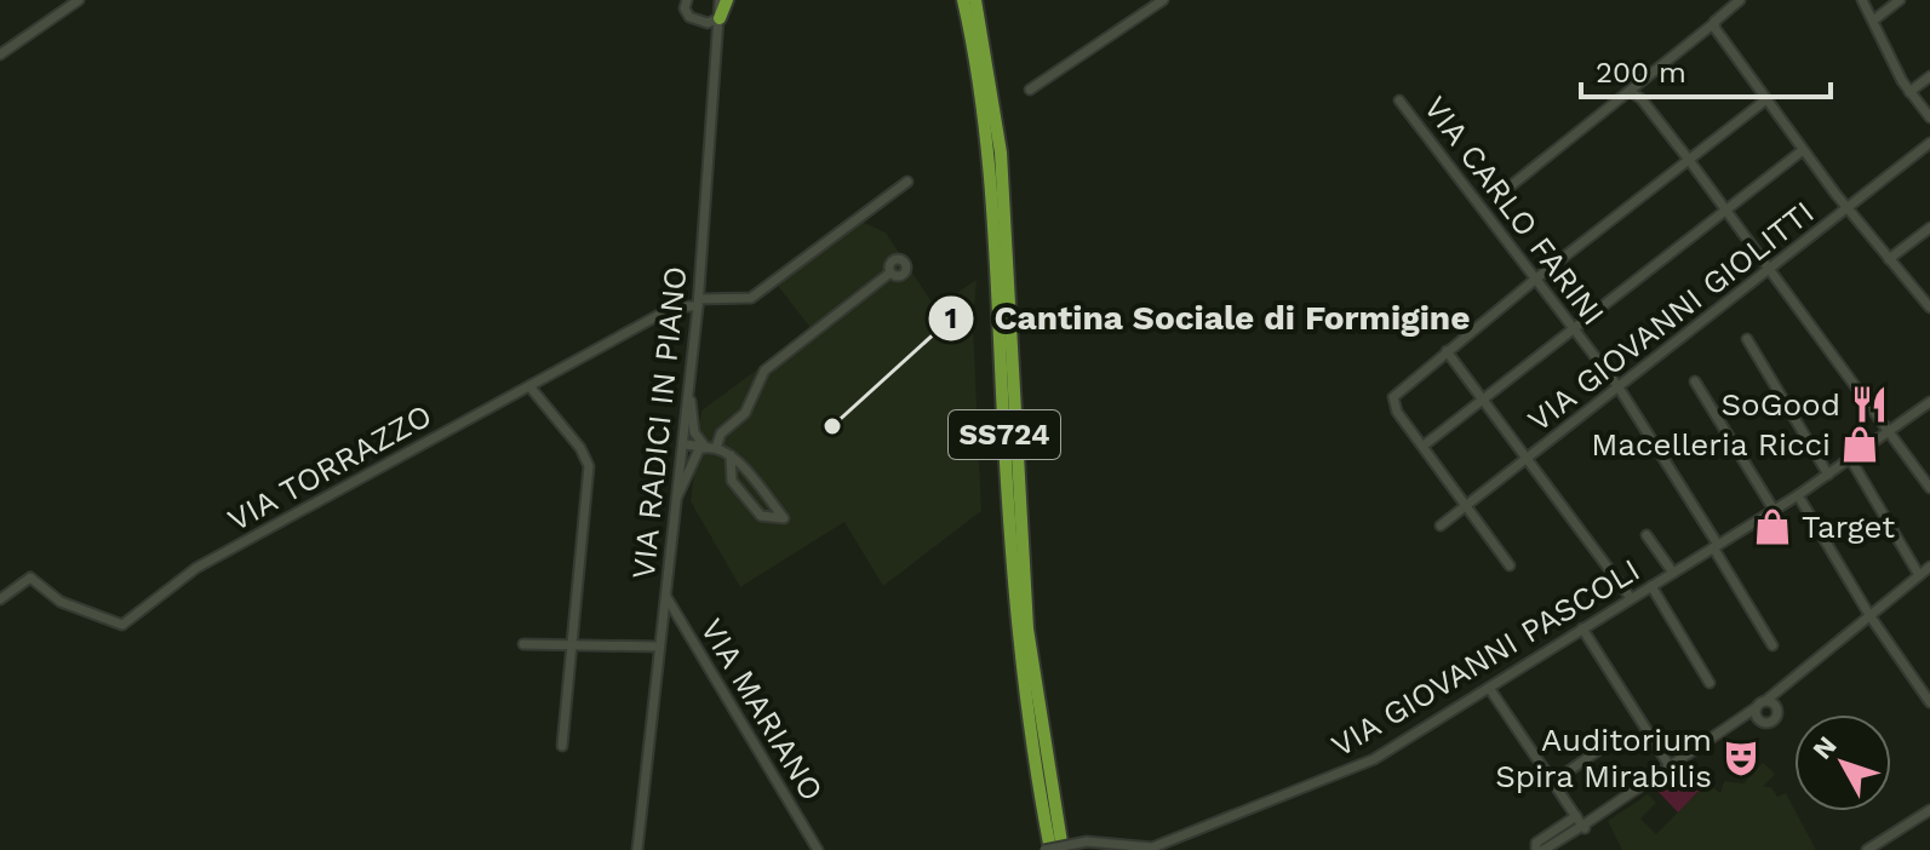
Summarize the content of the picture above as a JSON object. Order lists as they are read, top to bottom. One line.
{"streets":{"highway":["SS724"],"street":["VIA CARLO FARINI","VIA GIOVANNI GIOLITTI","VIA RADICI IN PIANO","VIA TORRAZZO","VIA GIOVANNI PASCOLI","VIA MARIANO"]},"crossings":[["VIA CARLO FARINI","VIA GIOVANNI GIOLITTI"],["VIA CARLO FARINI","VIA GIOVANNI PASCOLI"],["VIA RADICI IN PIANO","VIA TORRAZZO"],["VIA RADICI IN PIANO","VIA MARIANO"],["SS724","VIA GIOVANNI PASCOLI"]],"places":{"restaurant":["SoGood"],"other":["Cantina Sociale di Formigine"],"shop":["Macelleria Ricci","Target"],"theatre":["Auditorium Spira Mirabilis"]},"scale_bar":"200 m","north":"top left"}
